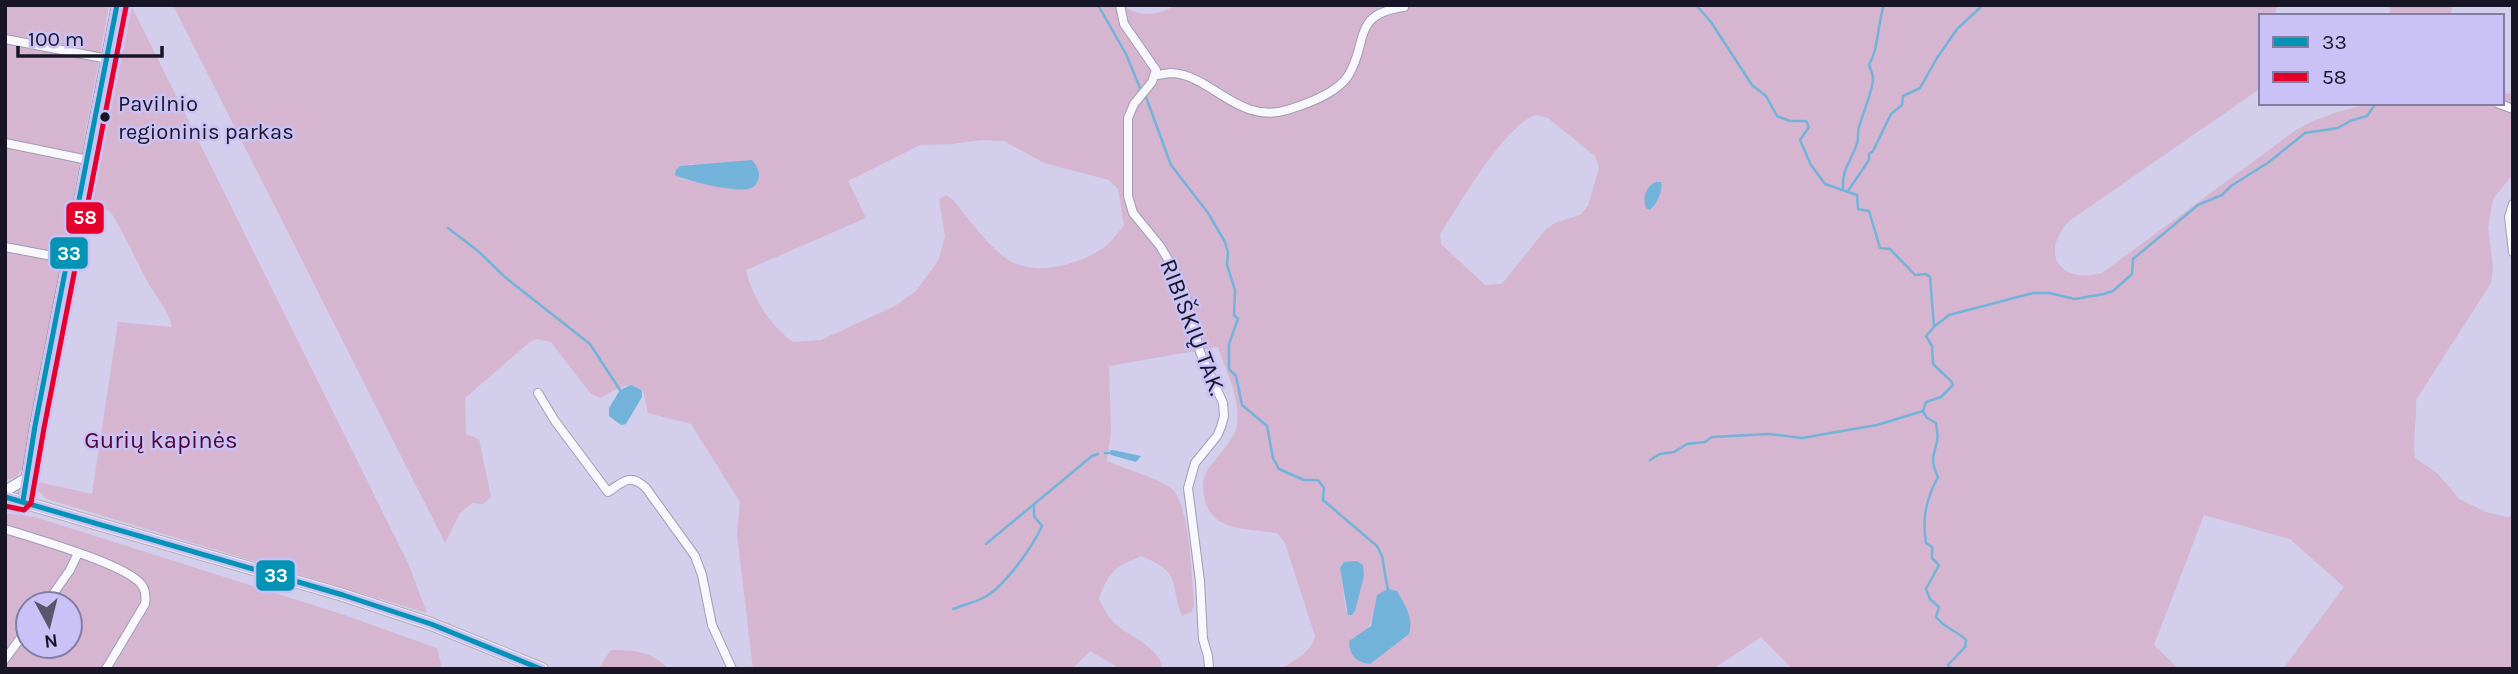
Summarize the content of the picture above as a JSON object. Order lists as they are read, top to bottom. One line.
{"streets":{"street":["RIBIŠKIŲ TAK."]},"parks":["Gurių kapinės"],"places":["Pavilnio regioninis parkas"],"lines":["transit line 33","transit line 58"],"legend":["33","58"],"scale_bar":"100 m","north":"bottom"}
